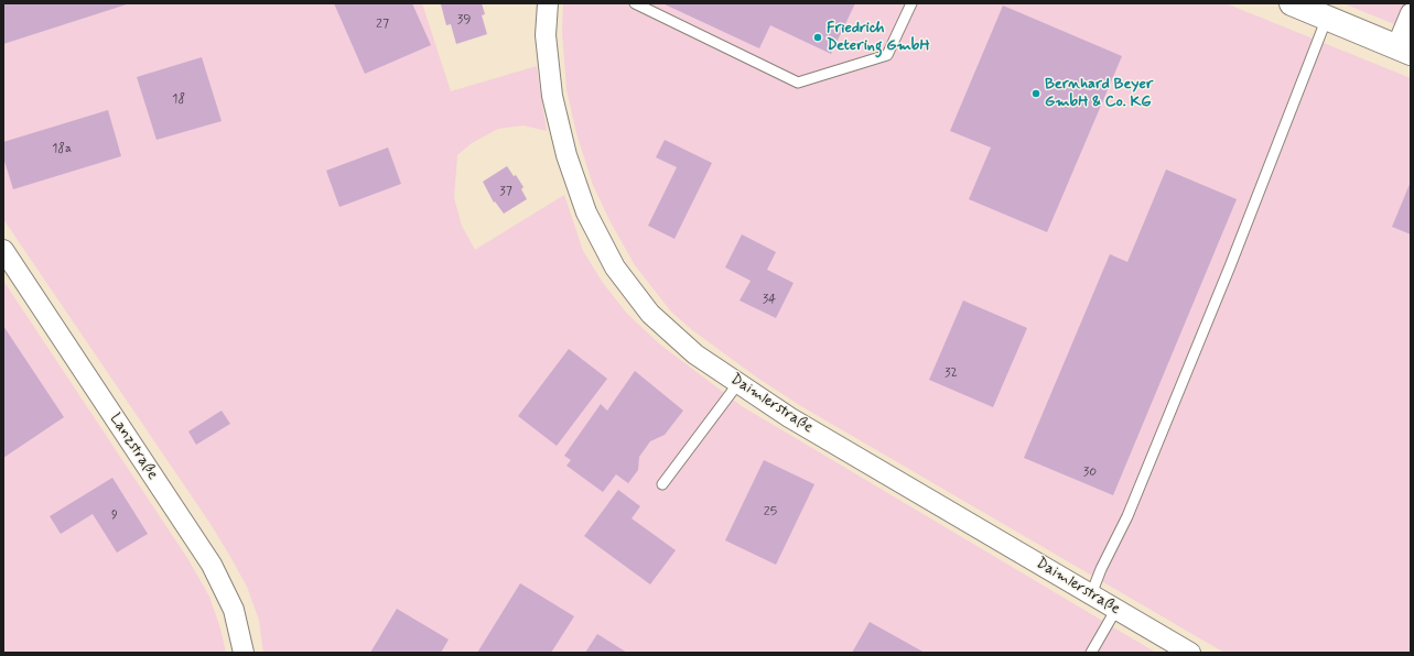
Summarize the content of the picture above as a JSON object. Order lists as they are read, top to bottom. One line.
{"streets":{"street":["Daimlerstraße","Lanzstraße"]},"places":["Friedrich Detering GmbH","Bernhard Beyer GmbH & Co. KG"],"house_numbers":["39","27","18","18a","37","34","32","30","25","9"]}
